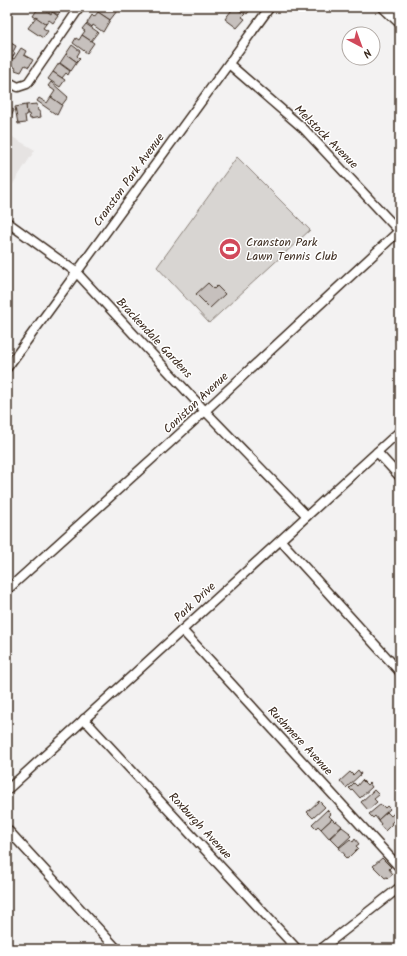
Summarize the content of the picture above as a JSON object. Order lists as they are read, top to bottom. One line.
{"streets":{"street":["Melstock Avenue","Cranston Park Avenue","Brackendale Gardens","Coniston Avenue","Park Drive","Rushmere Avenue","Roxburgh Avenue"]},"crossings":[["Melstock Avenue","Cranston Park Avenue"],["Melstock Avenue","Coniston Avenue"],["Cranston Park Avenue","Brackendale Gardens"],["Brackendale Gardens","Coniston Avenue"],["Brackendale Gardens","Park Drive"],["Park Drive","Rushmere Avenue"],["Park Drive","Roxburgh Avenue"]],"places":{"sports":["Cranston Park Lawn Tennis Club"]},"north":"bottom right"}
